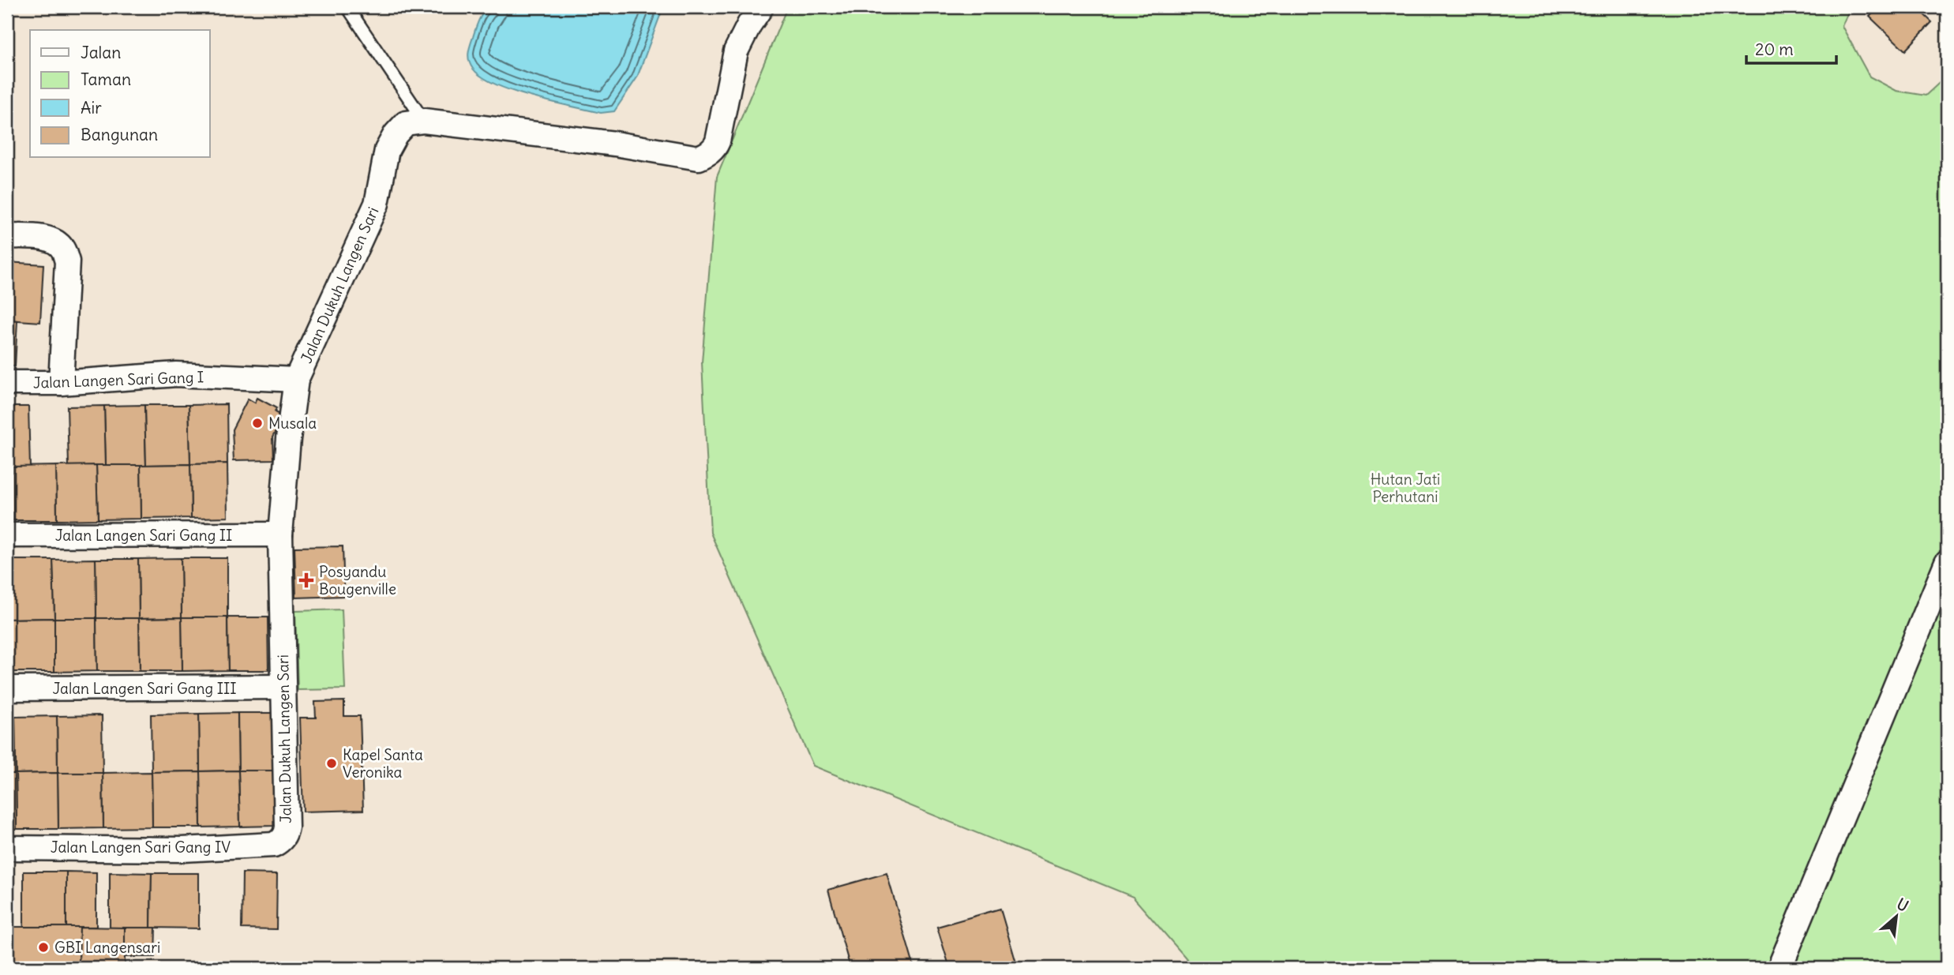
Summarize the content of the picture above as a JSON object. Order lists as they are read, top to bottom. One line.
{"streets":{"street":["Jalan Dukuh Langen Sari","Jalan Langen Sari Gang I","Jalan Langen Sari Gang II","Jalan Langen Sari Gang III","Jalan Langen Sari Gang IV"]},"crossings":[["Jalan Dukuh Langen Sari","Jalan Langen Sari Gang I"],["Jalan Dukuh Langen Sari","Jalan Langen Sari Gang II"],["Jalan Dukuh Langen Sari","Jalan Langen Sari Gang III"],["Jalan Dukuh Langen Sari","Jalan Langen Sari Gang IV"]],"parks":["Hutan Jati Perhutani"],"places":{"other":["Musala","Kapel Santa Veronika","GBI Langensari"],"health":["Posyandu Bougenville"]},"legend":["Jalan","Taman","Air","Bangunan"],"scale_bar":"20 m","north":"top right"}
